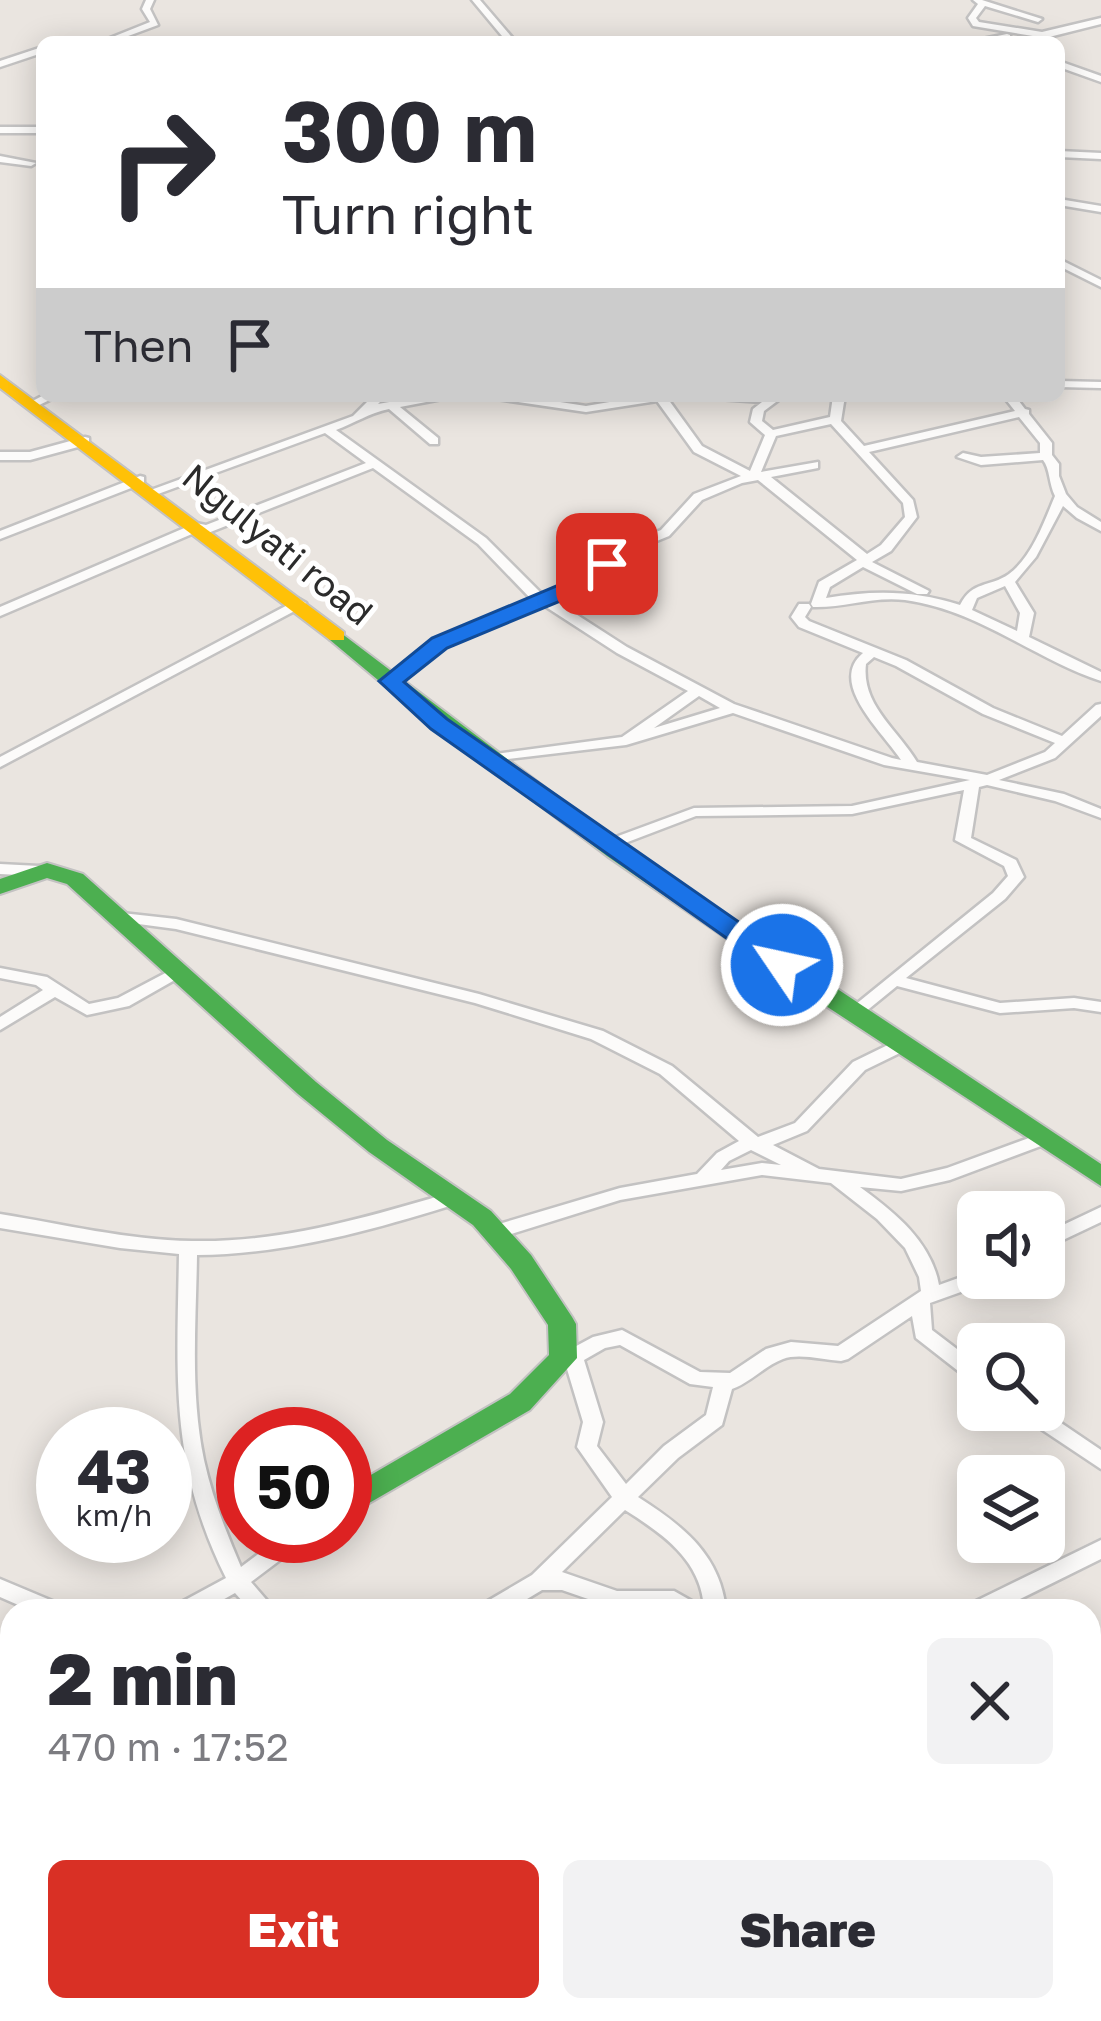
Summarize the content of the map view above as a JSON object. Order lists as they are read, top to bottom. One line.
{"streets":{"main road":["Ngulyati road"]},"page":{"turn":["300 m","Turn right"],"then":"Then","speed":"43 km/h","limit":"50","heading":["2 min","470 m · 17:52"],"buttons":["Exit","Share"]}}
